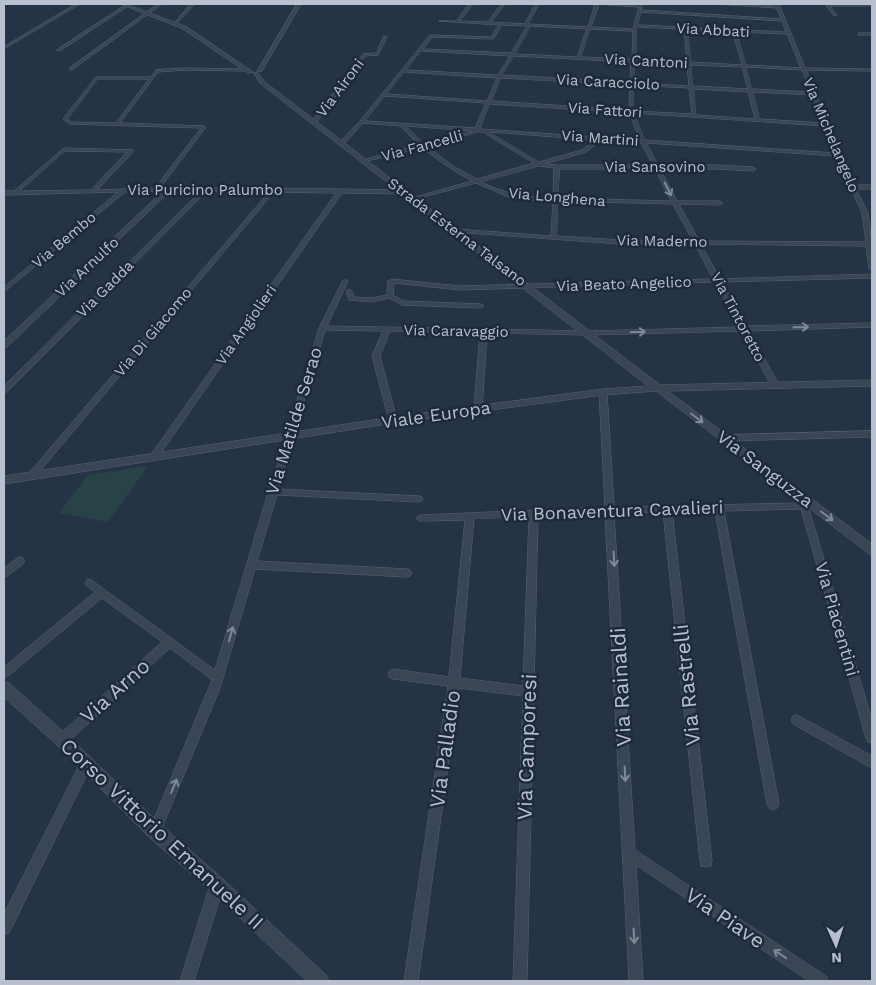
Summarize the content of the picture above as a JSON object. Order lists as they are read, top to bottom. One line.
{"streets":{"street":["Via Abbati","Via Cantoni","Via Caracciolo","Via Aironi","Via Fattori","Via Michelangelo","Via Martini","Via Fancelli","Via Sansovino","Via Puricino Palumbo","Via Longhena","Strada Esterna Talsano","Via Bembo","Via Maderno","Via Arnulfo","Via Beato Angelico","Via Gadda","Via Tintoretto","Via Angiolieri","Via Caravaggio","Via Di Giacomo","Viale Europa","Via Matilde Serao","Via Sanguzza","Via Bonaventura Cavalieri","Via Piacentini","Via Rastrelli","Via Rainaldi","Via Arno","Via Camporesi","Via Palladio","Corso Vittorio Emanuele II","Via Piave"]},"crossings":[["Via Abbati","Via Michelangelo"],["Via Abbati","Via Tintoretto"],["Via Cantoni","Via Michelangelo"],["Via Cantoni","Via Tintoretto"],["Via Caracciolo","Via Michelangelo"],["Via Caracciolo","Via Tintoretto"],["Via Aironi","Strada Esterna Talsano"],["Via Fattori","Via Michelangelo"],["Via Fattori","Via Tintoretto"],["Via Michelangelo","Via Martini"],["Via Michelangelo","Via Maderno"],["Via Martini","Via Fancelli"],["Via Martini","Via Longhena"],["Via Martini","Via Tintoretto"],["Via Fancelli","Via Longhena"],["Via Fancelli","Strada Esterna Talsano"],["Via Sansovino","Via Tintoretto"],["Via Puricino Palumbo","Strada Esterna Talsano"],["Via Puricino Palumbo","Via Bembo"],["Via Puricino Palumbo","Via Arnulfo"],["Via Puricino Palumbo","Via Gadda"],["Via Puricino Palumbo","Via Angiolieri"],["Via Puricino Palumbo","Via Di Giacomo"],["Via Longhena","Via Tintoretto"],["Strada Esterna Talsano","Via Maderno"],["Strada Esterna Talsano","Via Beato Angelico"],["Strada Esterna Talsano","Via Caravaggio"],["Strada Esterna Talsano","Viale Europa"],["Strada Esterna Talsano","Via Sanguzza"],["Via Maderno","Via Tintoretto"],["Via Beato Angelico","Via Tintoretto"],["Via Tintoretto","Via Caravaggio"],["Via Tintoretto","Viale Europa"],["Via Angiolieri","Viale Europa"],["Via Caravaggio","Via Matilde Serao"],["Via Di Giacomo","Viale Europa"],["Viale Europa","Via Matilde Serao"],["Viale Europa","Via Sanguzza"],["Viale Europa","Via Rainaldi"],["Via Matilde Serao","Corso Vittorio Emanuele II"],["Via Sanguzza","Via Bonaventura Cavalieri"],["Via Sanguzza","Via Piacentini"],["Via Bonaventura Cavalieri","Via Piacentini"],["Via Bonaventura Cavalieri","Via Rastrelli"],["Via Bonaventura Cavalieri","Via Rainaldi"],["Via Bonaventura Cavalieri","Via Camporesi"],["Via Bonaventura Cavalieri","Via Palladio"],["Via Rainaldi","Via Piave"],["Via Arno","Corso Vittorio Emanuele II"]],"one_way":["Via Caravaggio","Via Matilde Serao","Via Sanguzza","Via Rainaldi","Via Piave"],"north":"bottom"}
